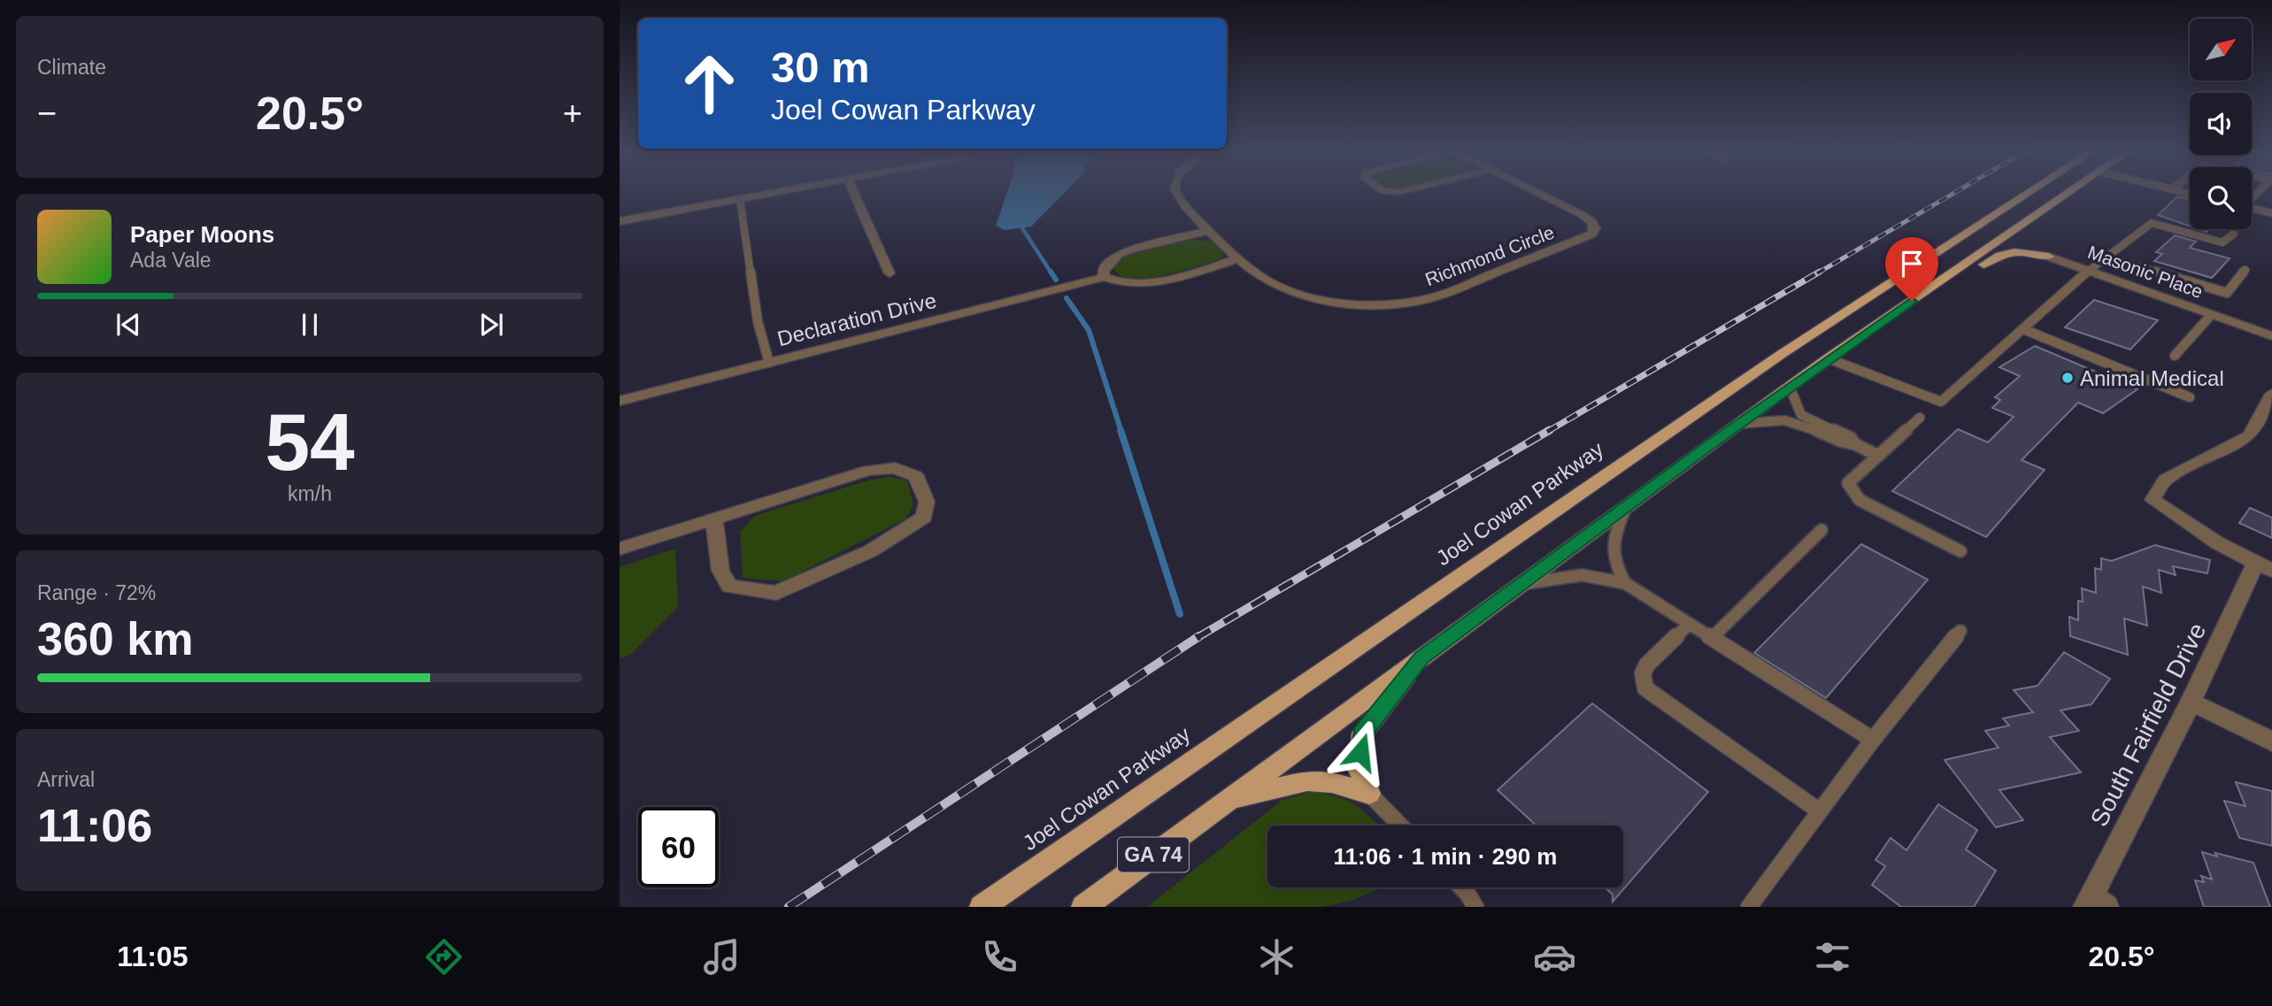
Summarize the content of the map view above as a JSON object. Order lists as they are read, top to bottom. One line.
{"streets":{"main road":["Masonic Place","Joel Cowan Parkway","GA 74"],"street":["Richmond Circle","Declaration Drive","South Fairfield Drive"]},"crossings":[["Masonic Place","GA 74"]],"places":["Animal Medical"],"north":"top right","page":{"tile":["Climate",["54","km/h"],["Range · 72%","360 km"],["Arrival","11:06"]],"turn":["30 m","Joel Cowan Parkway"],"heat":["−","20.5°","+"],"song":["Paper Moons","Ada Vale"],"limit":"60","trip":"11:06 · 1 min · 290 m","tabs":["11:05","20.5°"]}}
